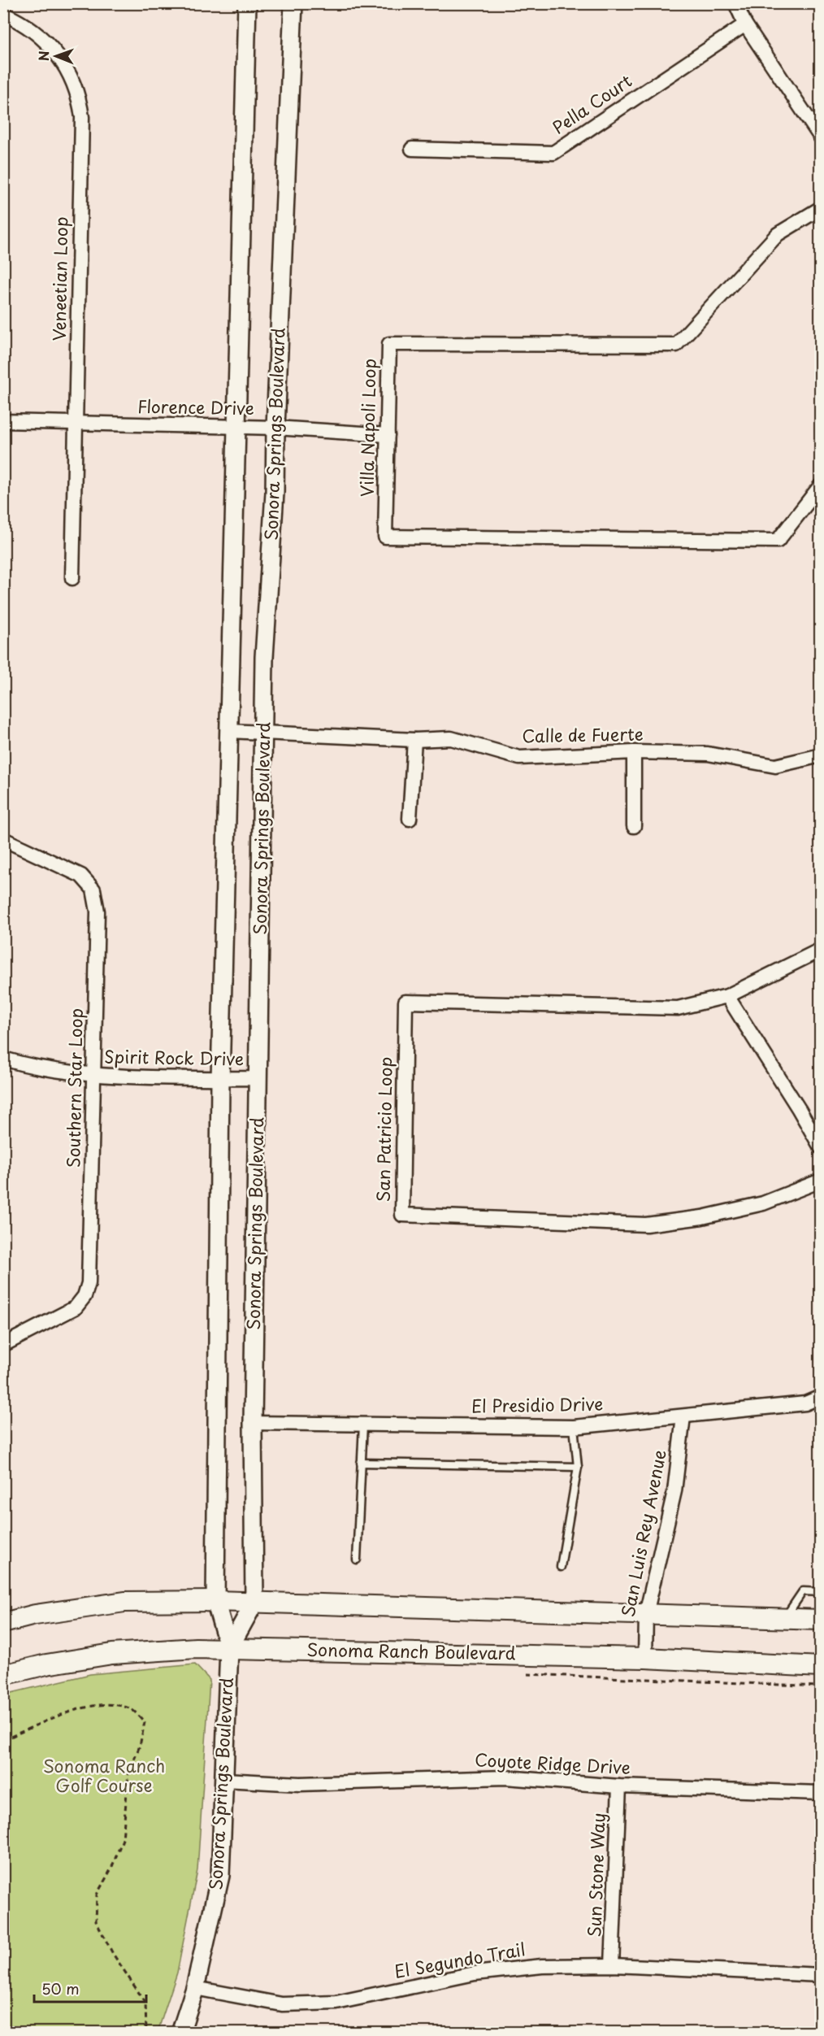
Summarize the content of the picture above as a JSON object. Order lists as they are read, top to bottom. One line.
{"streets":{"main road":["Sonoma Ranch Boulevard"],"street":["Pella Court","Veneetian Loop","Florence Drive","Villa Napoli Loop","Sonora Springs Boulevard","Calle de Fuerte","Spirit Rock Drive","Southern Star Loop","San Patricio Loop","El Presidio Drive","San Luis Rey Avenue","Coyote Ridge Drive","Sun Stone Way","El Segundo Trail"]},"crossings":[["Veneetian Loop","Florence Drive"],["Florence Drive","Villa Napoli Loop"],["Florence Drive","Sonora Springs Boulevard"],["Sonora Springs Boulevard","Calle de Fuerte"],["Sonora Springs Boulevard","Spirit Rock Drive"],["Sonora Springs Boulevard","El Presidio Drive"],["Sonora Springs Boulevard","Sonoma Ranch Boulevard"],["Sonora Springs Boulevard","Coyote Ridge Drive"],["Sonora Springs Boulevard","El Segundo Trail"],["Spirit Rock Drive","Southern Star Loop"],["El Presidio Drive","San Luis Rey Avenue"],["San Luis Rey Avenue","Sonoma Ranch Boulevard"],["Coyote Ridge Drive","Sun Stone Way"],["Sun Stone Way","El Segundo Trail"]],"parks":["Sonoma Ranch Golf Course"],"scale_bar":"50 m","north":"left"}
